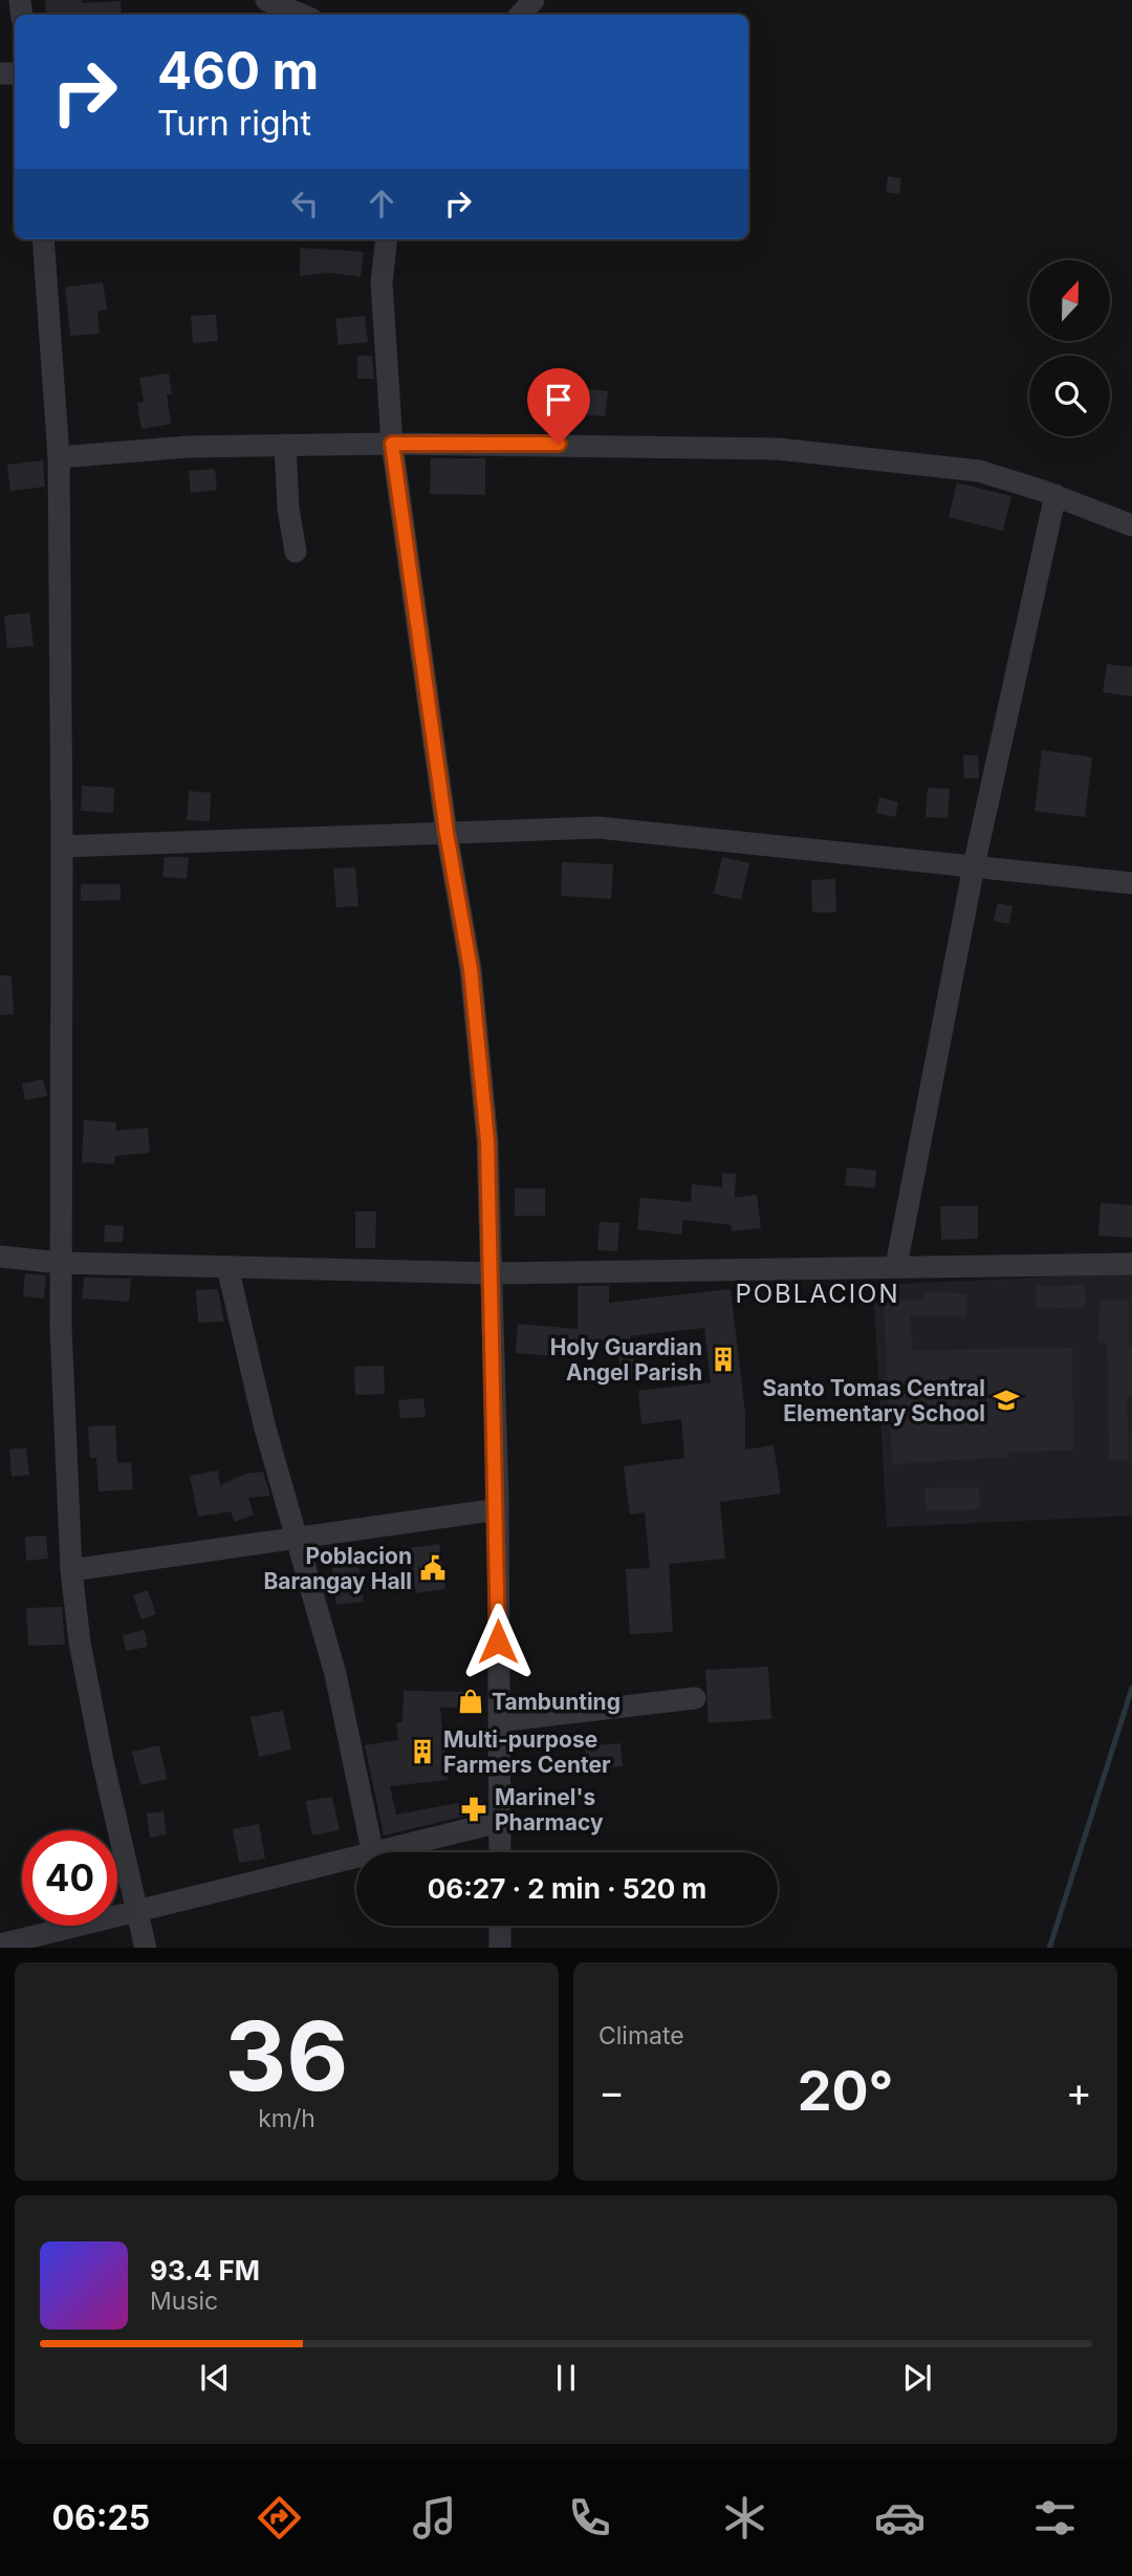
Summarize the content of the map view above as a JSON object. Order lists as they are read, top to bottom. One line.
{"districts":["POBLACION"],"places":{"building":["Holy Guardian Angel Parish","Multi-purpose Farmers Center"],"school or university":["Santo Tomas Central Elementary School"],"public building":["Poblacion Barangay Hall"],"shop":["Tambunting"],"pharmacy":["Marinel's Pharmacy"]},"north":"top","page":{"turn":["460 m","Turn right"],"limit":"40","trip":"06:27 · 2 min · 520 m","tile":[["36","km/h"],"Climate"],"heat":["−","20°","+"],"song":["93.4 FM","Music"],"tabs":"06:25"}}
